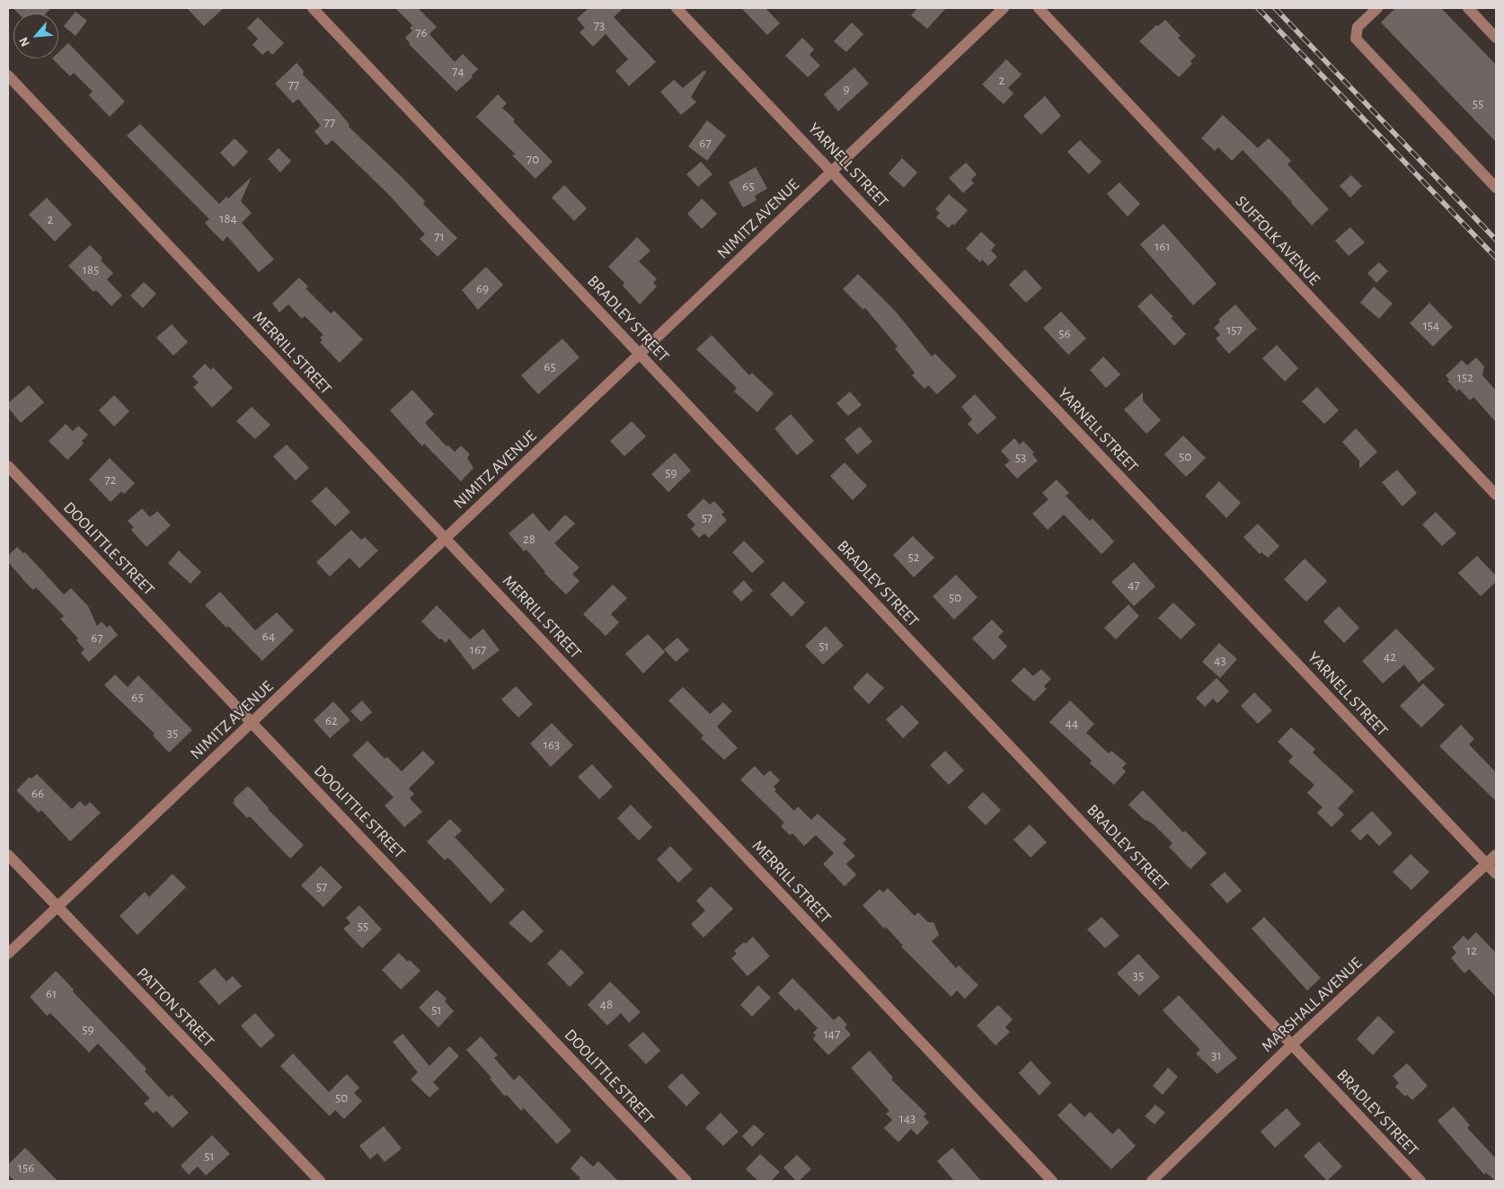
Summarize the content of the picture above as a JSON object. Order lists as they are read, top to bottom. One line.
{"streets":{"street":["YARNELL STREET","NIMITZ AVENUE","SUFFOLK AVENUE","BRADLEY STREET","MERRILL STREET","DOOLITTLE STREET","MARSHALL AVENUE","PATTON STREET"]},"crossings":[["YARNELL STREET","NIMITZ AVENUE"],["YARNELL STREET","MARSHALL AVENUE"],["NIMITZ AVENUE","BRADLEY STREET"],["NIMITZ AVENUE","MERRILL STREET"],["NIMITZ AVENUE","DOOLITTLE STREET"],["NIMITZ AVENUE","PATTON STREET"],["BRADLEY STREET","MARSHALL AVENUE"]],"house_numbers":["73","76","74","2","77","9","55","77","67","70","65","184","2","71","161","185","69","154","157","56","65","152","50","53","59","72","57","28","52","47","50","64","67","51","167","42","43","65","62","44","35","163","66","57","55","12","35","61","48","51","59","147","31","50","143","51","156"],"north":"bottom left"}
